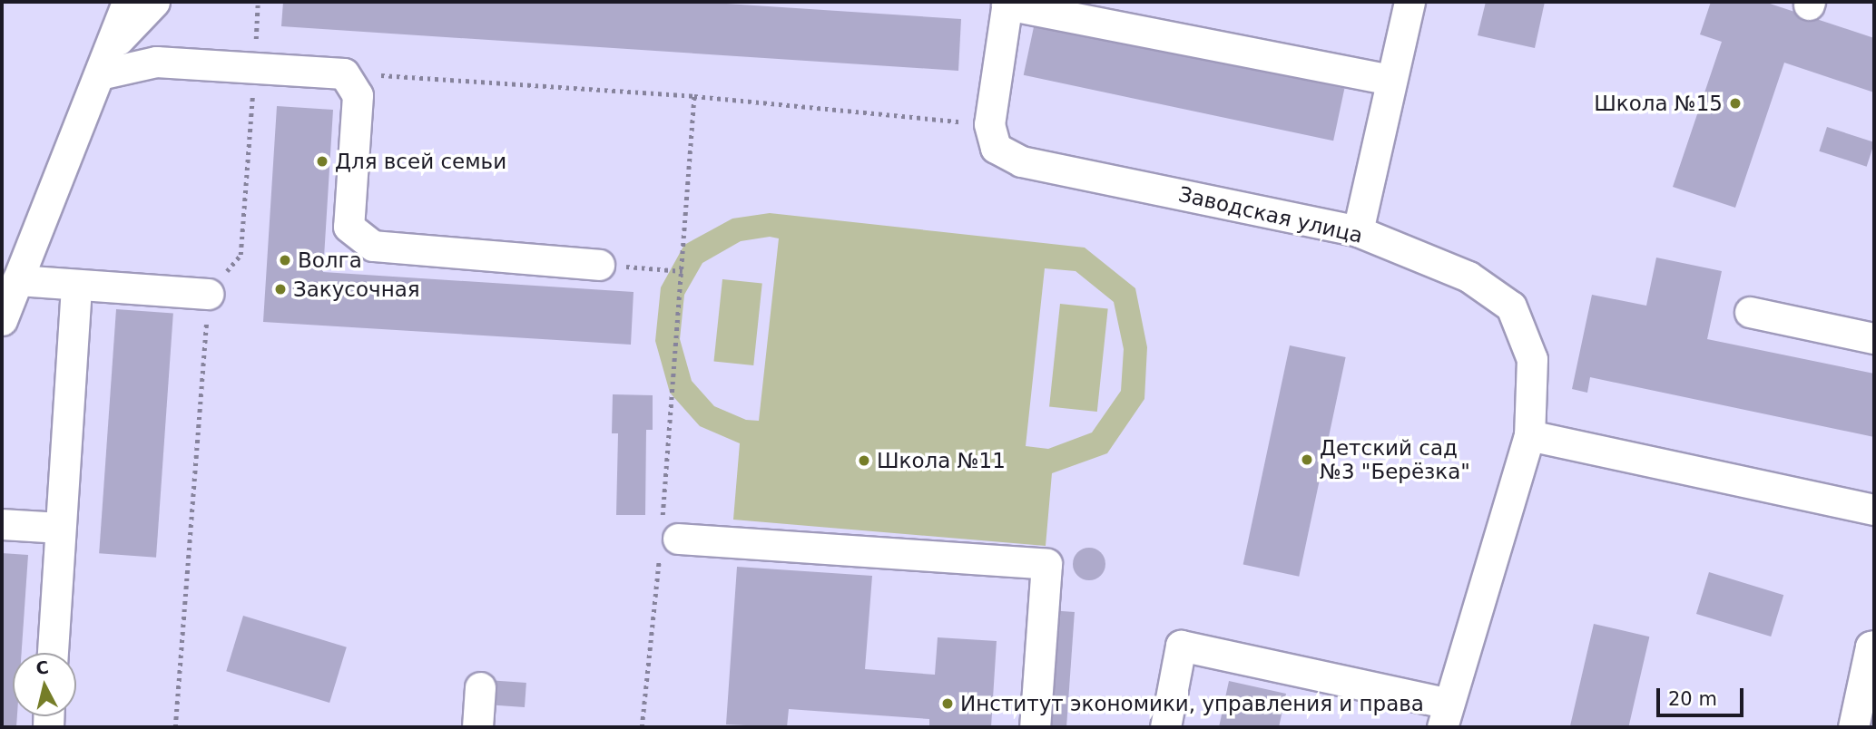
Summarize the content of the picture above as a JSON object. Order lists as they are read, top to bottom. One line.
{"streets":{"street":["Заводская улица"]},"places":["Школа №15","Для всей семьи","Волга","Закусочная","Детский сад №3 \"Берёзка\"","Школа №11","Институт экономики, управления и права"],"scale_bar":"20 m","north":"top"}
